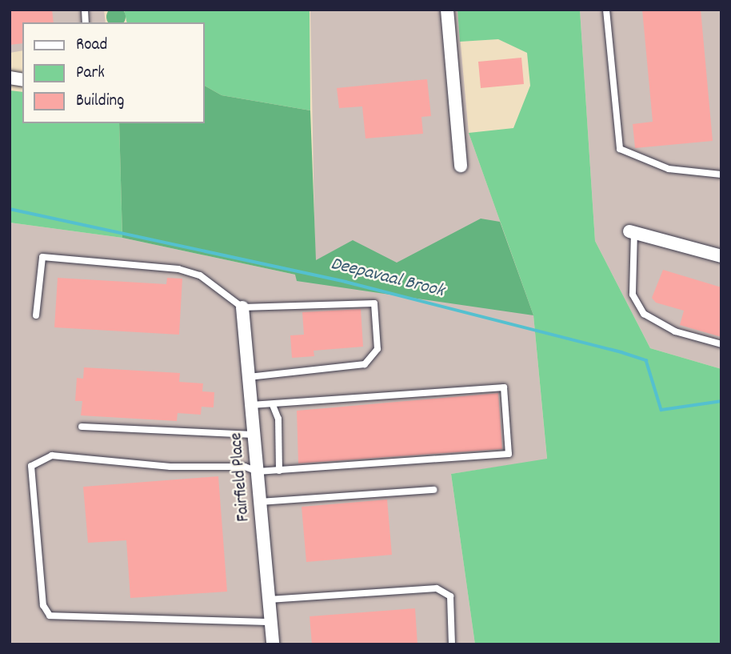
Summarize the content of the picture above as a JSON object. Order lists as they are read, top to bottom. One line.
{"streets":{"street":["Fairfield Place"]},"water":["Deepavaal Brook"],"legend":["Road","Park","Building"]}
